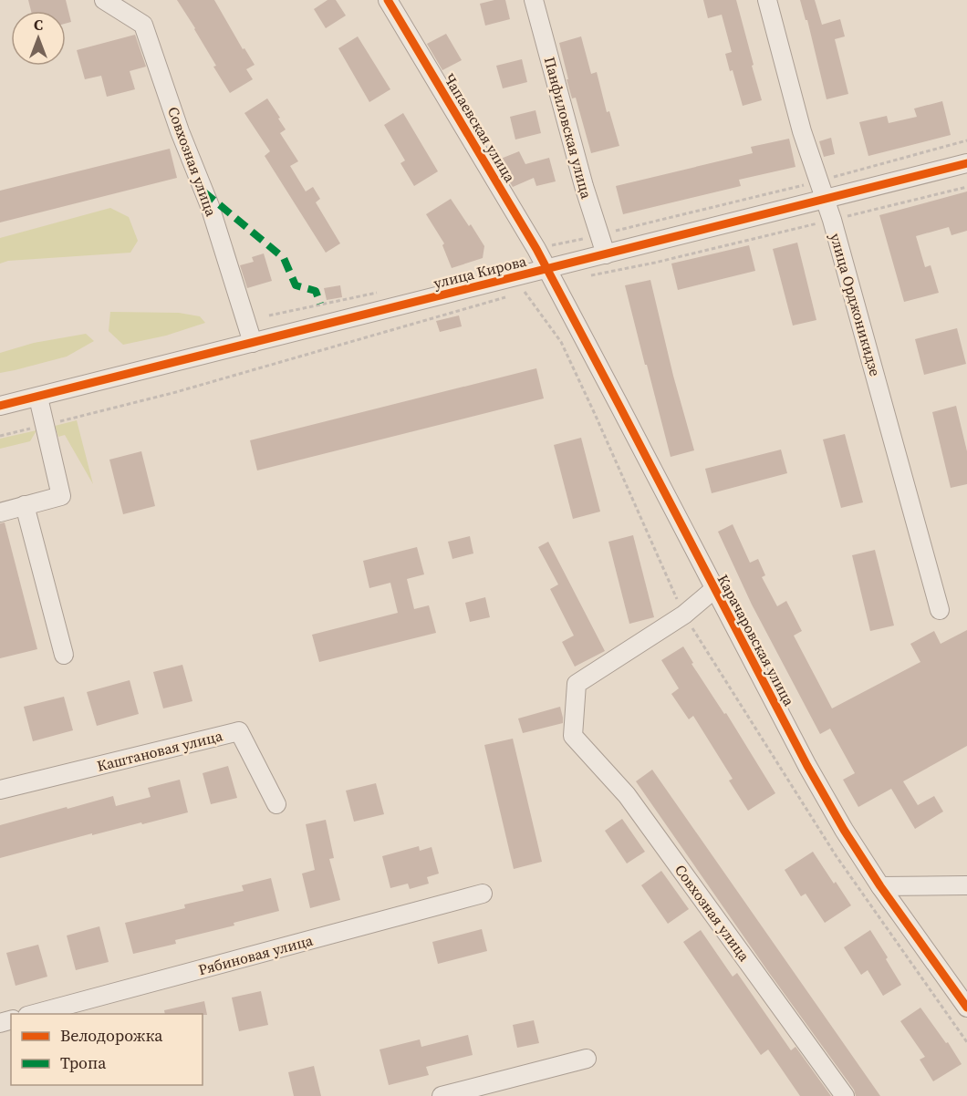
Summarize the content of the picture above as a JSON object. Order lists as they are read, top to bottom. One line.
{"streets":{"street":["Чапаевская улица","Панфиловская улица","Совхозная улица","улица Кирова","улица Орджоникидзе","Карачаровская улица","Каштановая улица","Рябиновая улица"]},"crossings":[["Чапаевская улица","улица Кирова"],["Чапаевская улица","Карачаровская улица"],["Панфиловская улица","улица Кирова"],["Совхозная улица","улица Кирова"],["улица Кирова","улица Орджоникидзе"],["улица Кирова","Карачаровская улица"]],"legend":["Велодорожка","Тропа"],"north":"top"}
